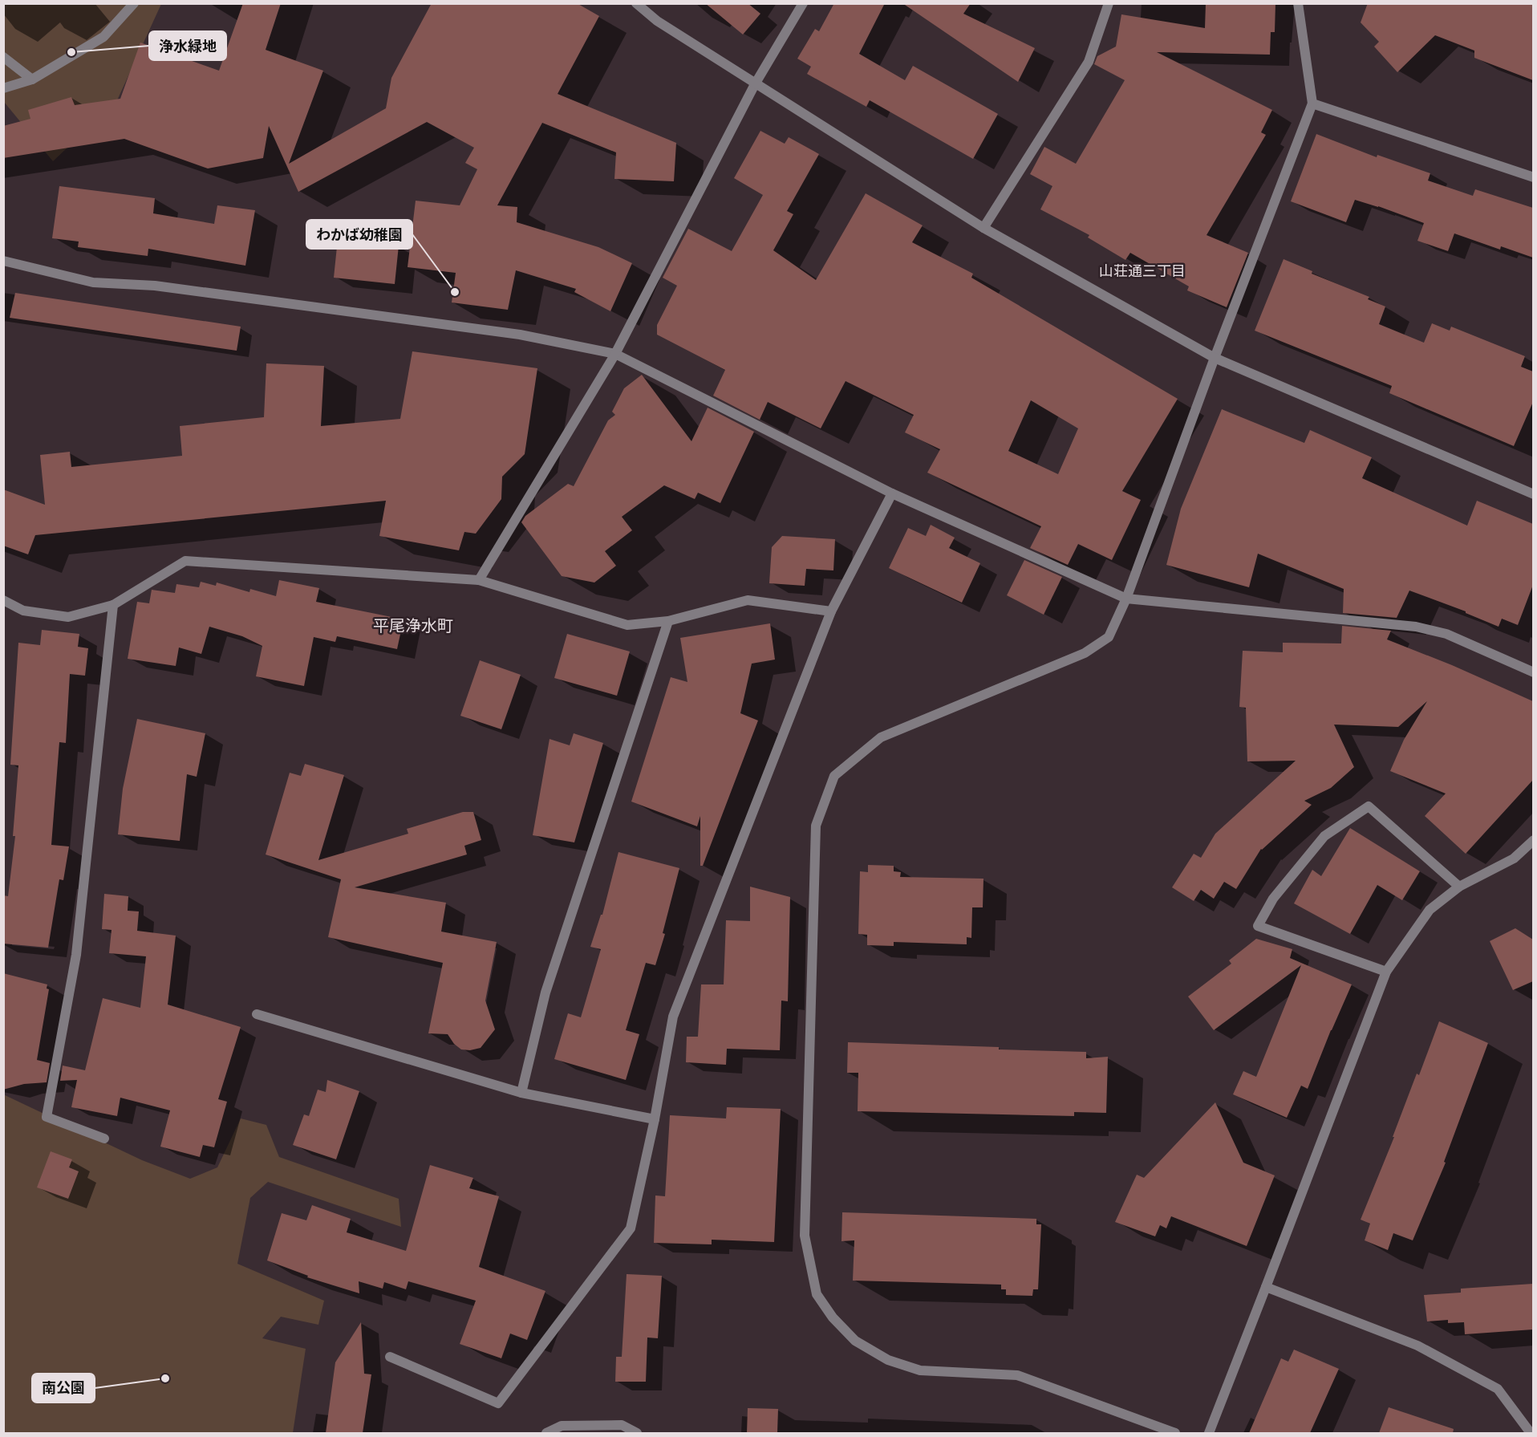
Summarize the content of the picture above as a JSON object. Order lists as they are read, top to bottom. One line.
{"districts":["山荘通三丁目","平尾浄水町"],"places":["浄水緑地","わかば幼稚園","南公園"]}
